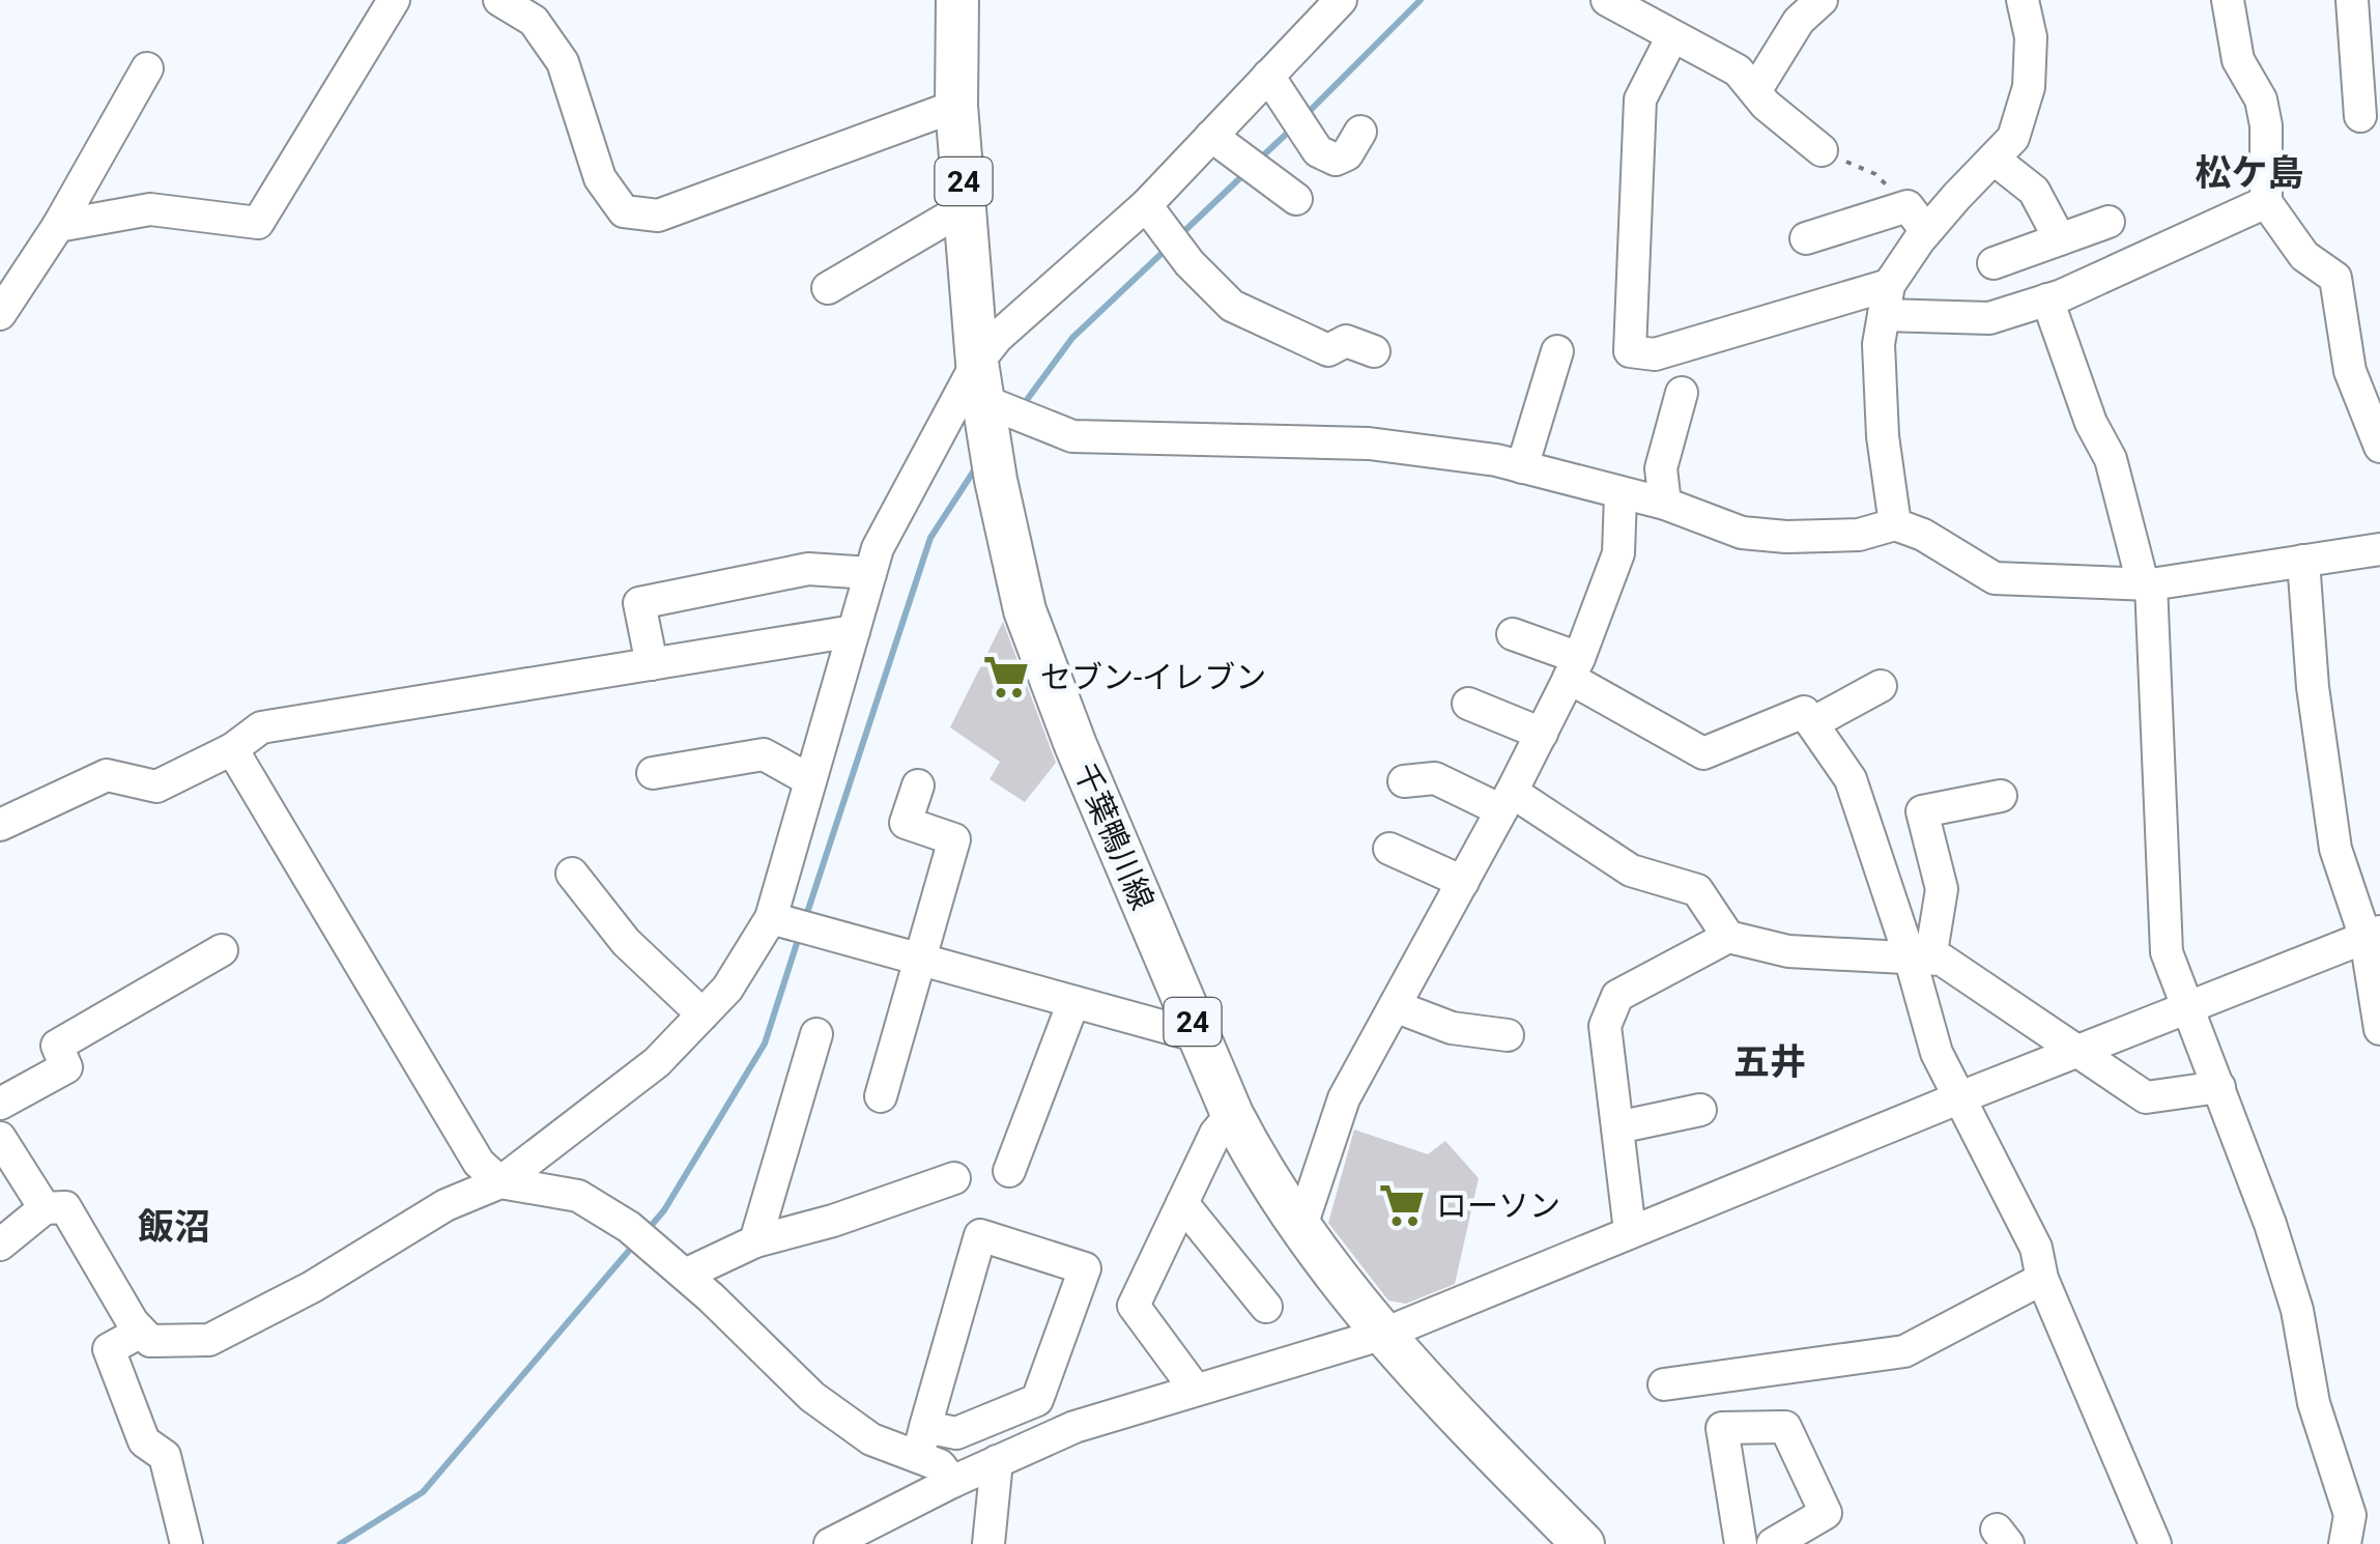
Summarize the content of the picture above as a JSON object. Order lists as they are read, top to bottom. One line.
{"streets":{"main road":["24","千葉鴨川線"]},"districts":["松ケ島","五井","飯沼"],"places":{"supermarket":["セブン-イレブン","ローソン"]}}
